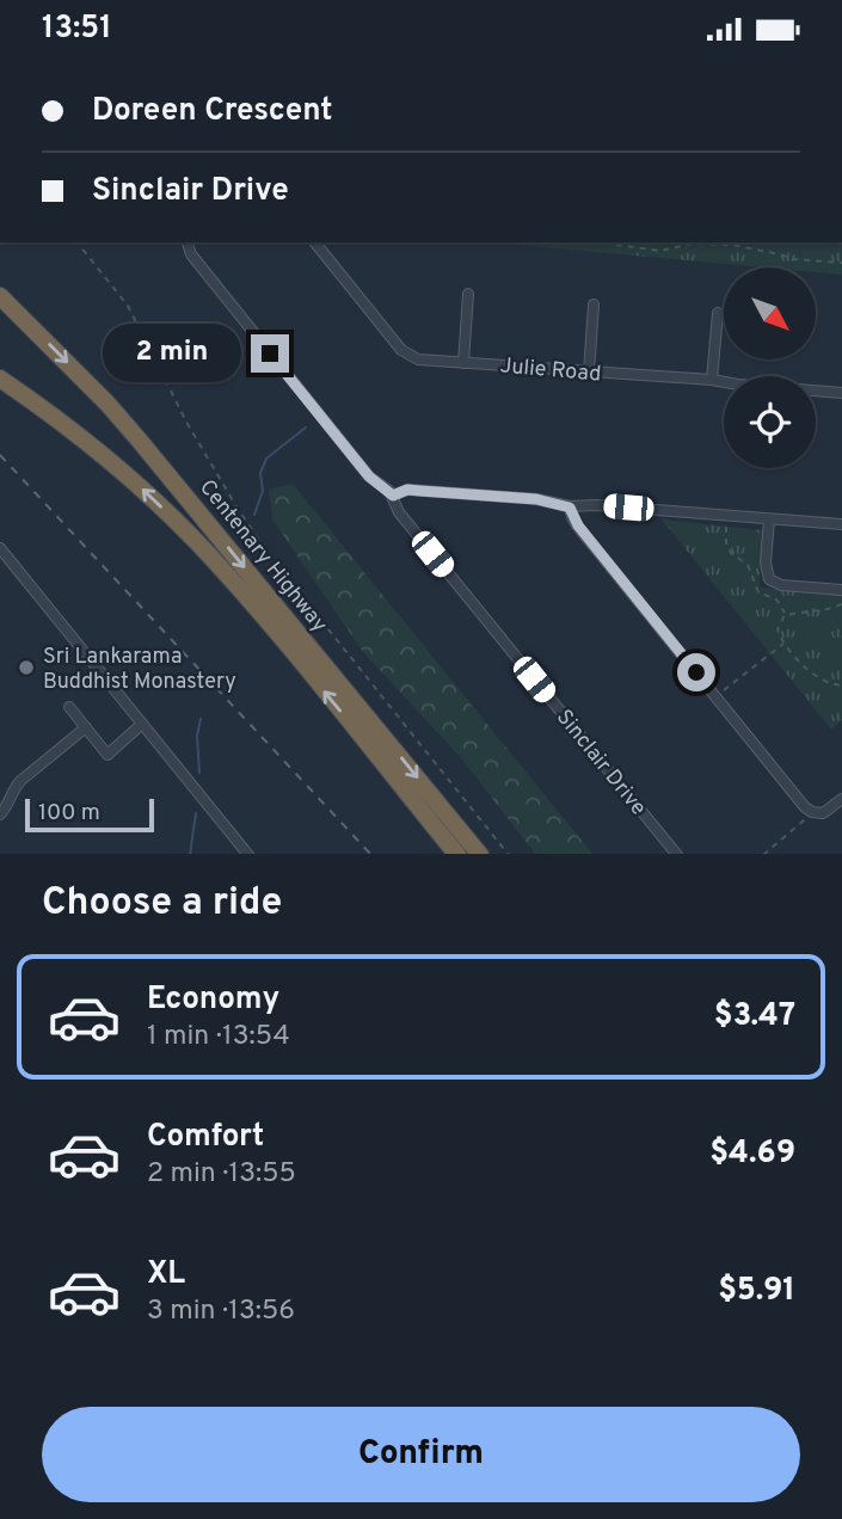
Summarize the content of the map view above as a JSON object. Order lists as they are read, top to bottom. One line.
{"streets":{"highway":["Centenary Highway"],"street":["Julie Road","Sinclair Drive"]},"places":["Sri Lankarama Buddhist Monastery"],"scale_bar":"100 m","north":"bottom right","page":{"status":"13:51","banner":["Doreen Crescent","Sinclair Drive"],"bubble":"2 min","scale":"100 m","heading":"Choose a ride","list":[{"name":"Economy","note":"1 min · 13:54","value":"$3.47"},{"name":"Comfort","note":"2 min · 13:55","value":"$4.69"},{"name":"XL","note":"3 min · 13:56","value":"$5.91"}],"buttons":"Confirm"}}
